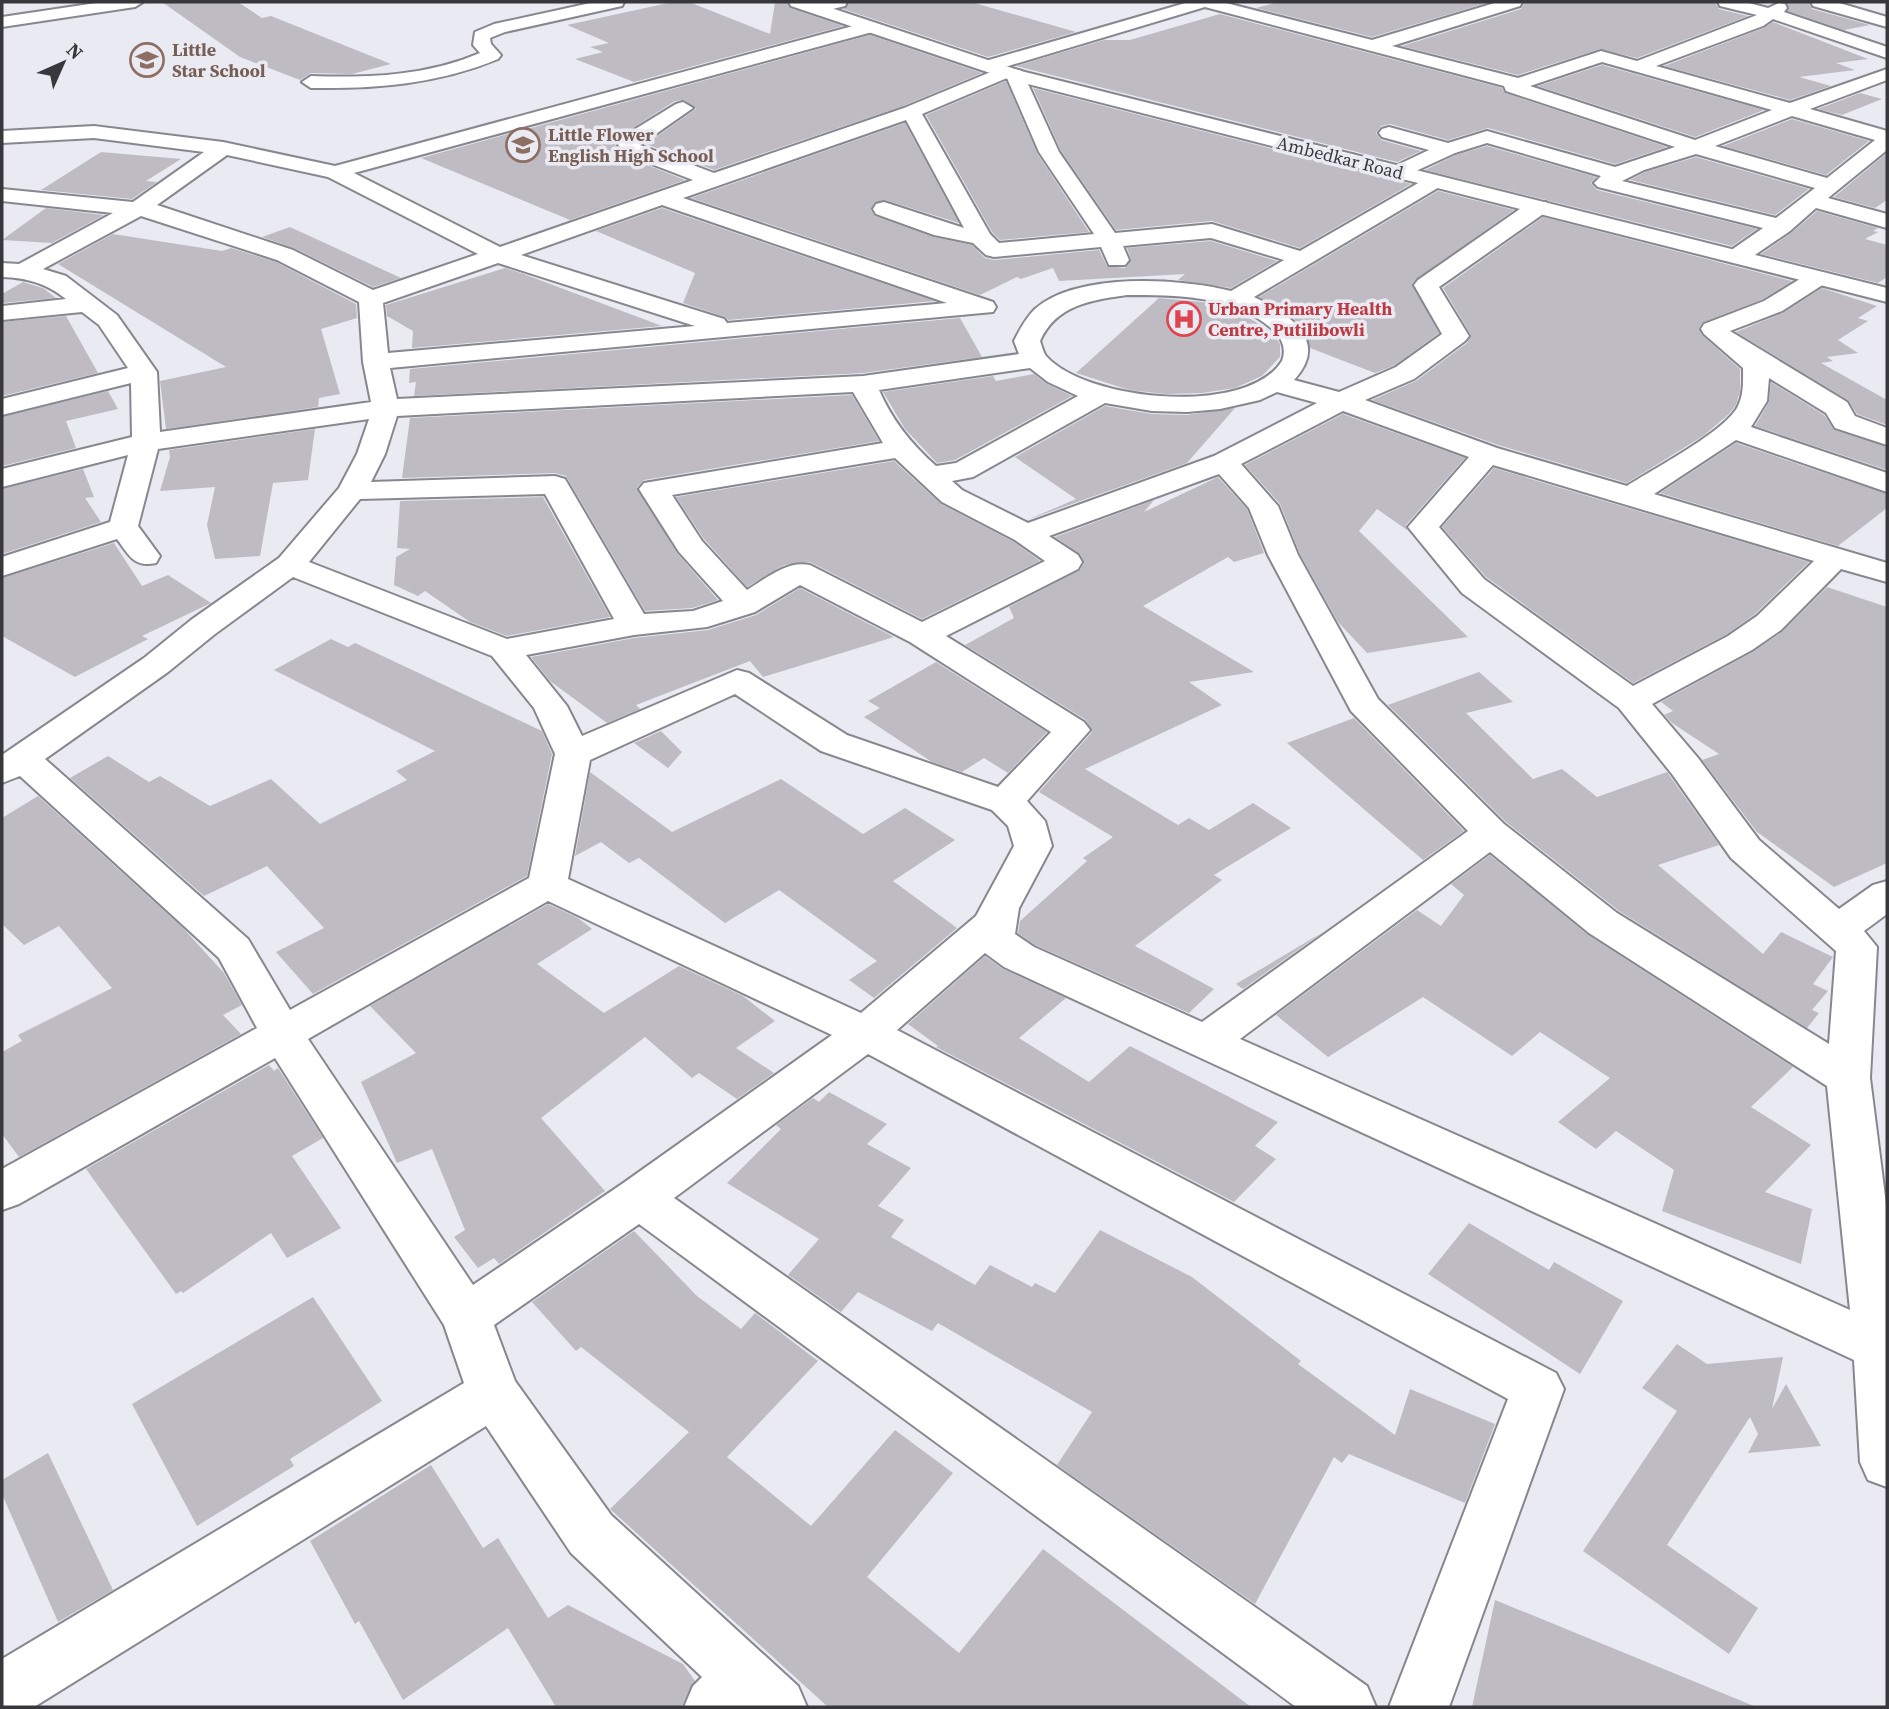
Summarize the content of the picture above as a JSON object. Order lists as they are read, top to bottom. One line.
{"streets":{"street":["Ambedkar Road"]},"places":{"school or university":["Little Star School","Little Flower English High School"],"hospital":["Urban Primary Health Centre, Putilibowli"]},"north":"top right"}
